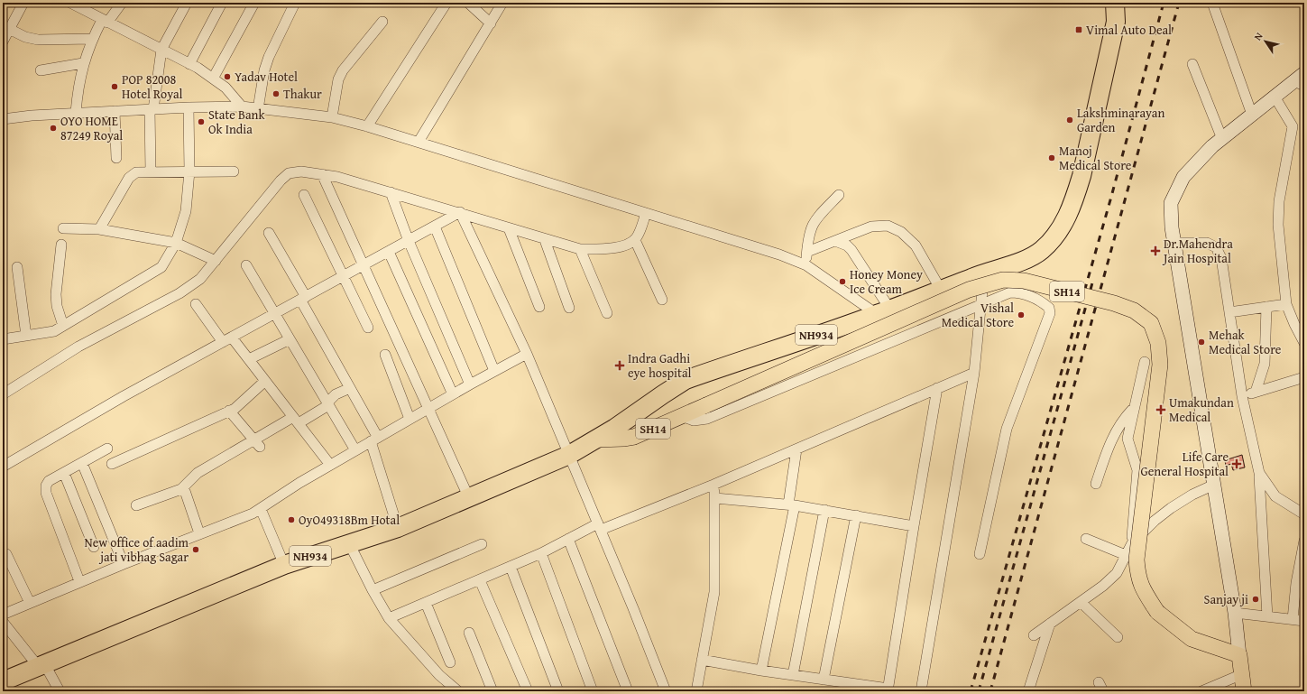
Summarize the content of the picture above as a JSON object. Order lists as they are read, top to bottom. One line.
{"streets":{"highway":["NH934"],"main road":["SH14"]},"crossings":[["SH14","NH934"]],"places":{"transit":["Vimal Auto Deal"],"other":["Yadav Hotel","POP 82008 Hotel Royal","Thakur","Lakshminarayan Garden","State Bank Ok India","OYO HOME 87249 Royal","Manoj Medical Store","Honey Money Ice Cream","Vishal Medical Store","Mehak Medical Store","OyO49318Bm Hotal","New office of aadim jati vibhag Sagar","Sanjay ji"],"health":["Dr.Mahendra Jain Hospital","Indra Gadhi eye hospital","Umakundan Medical","Life Care General Hospital"]},"north":"top left"}
